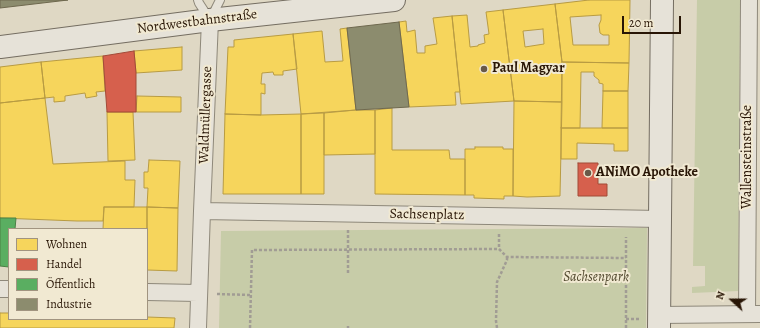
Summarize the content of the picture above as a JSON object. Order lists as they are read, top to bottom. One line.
{"streets":{"street":["Nordwestbahnstraße","Waldmüllergasse","Wallensteinstraße","Sachsenplatz"]},"crossings":[["Nordwestbahnstraße","Waldmüllergasse"],["Waldmüllergasse","Sachsenplatz"]],"parks":["Sachsenpark"],"places":["Paul Magyar","ANiMO Apotheke"],"legend":["Wohnen","Handel","Öffentlich","Industrie"],"scale_bar":"20 m","north":"left"}
